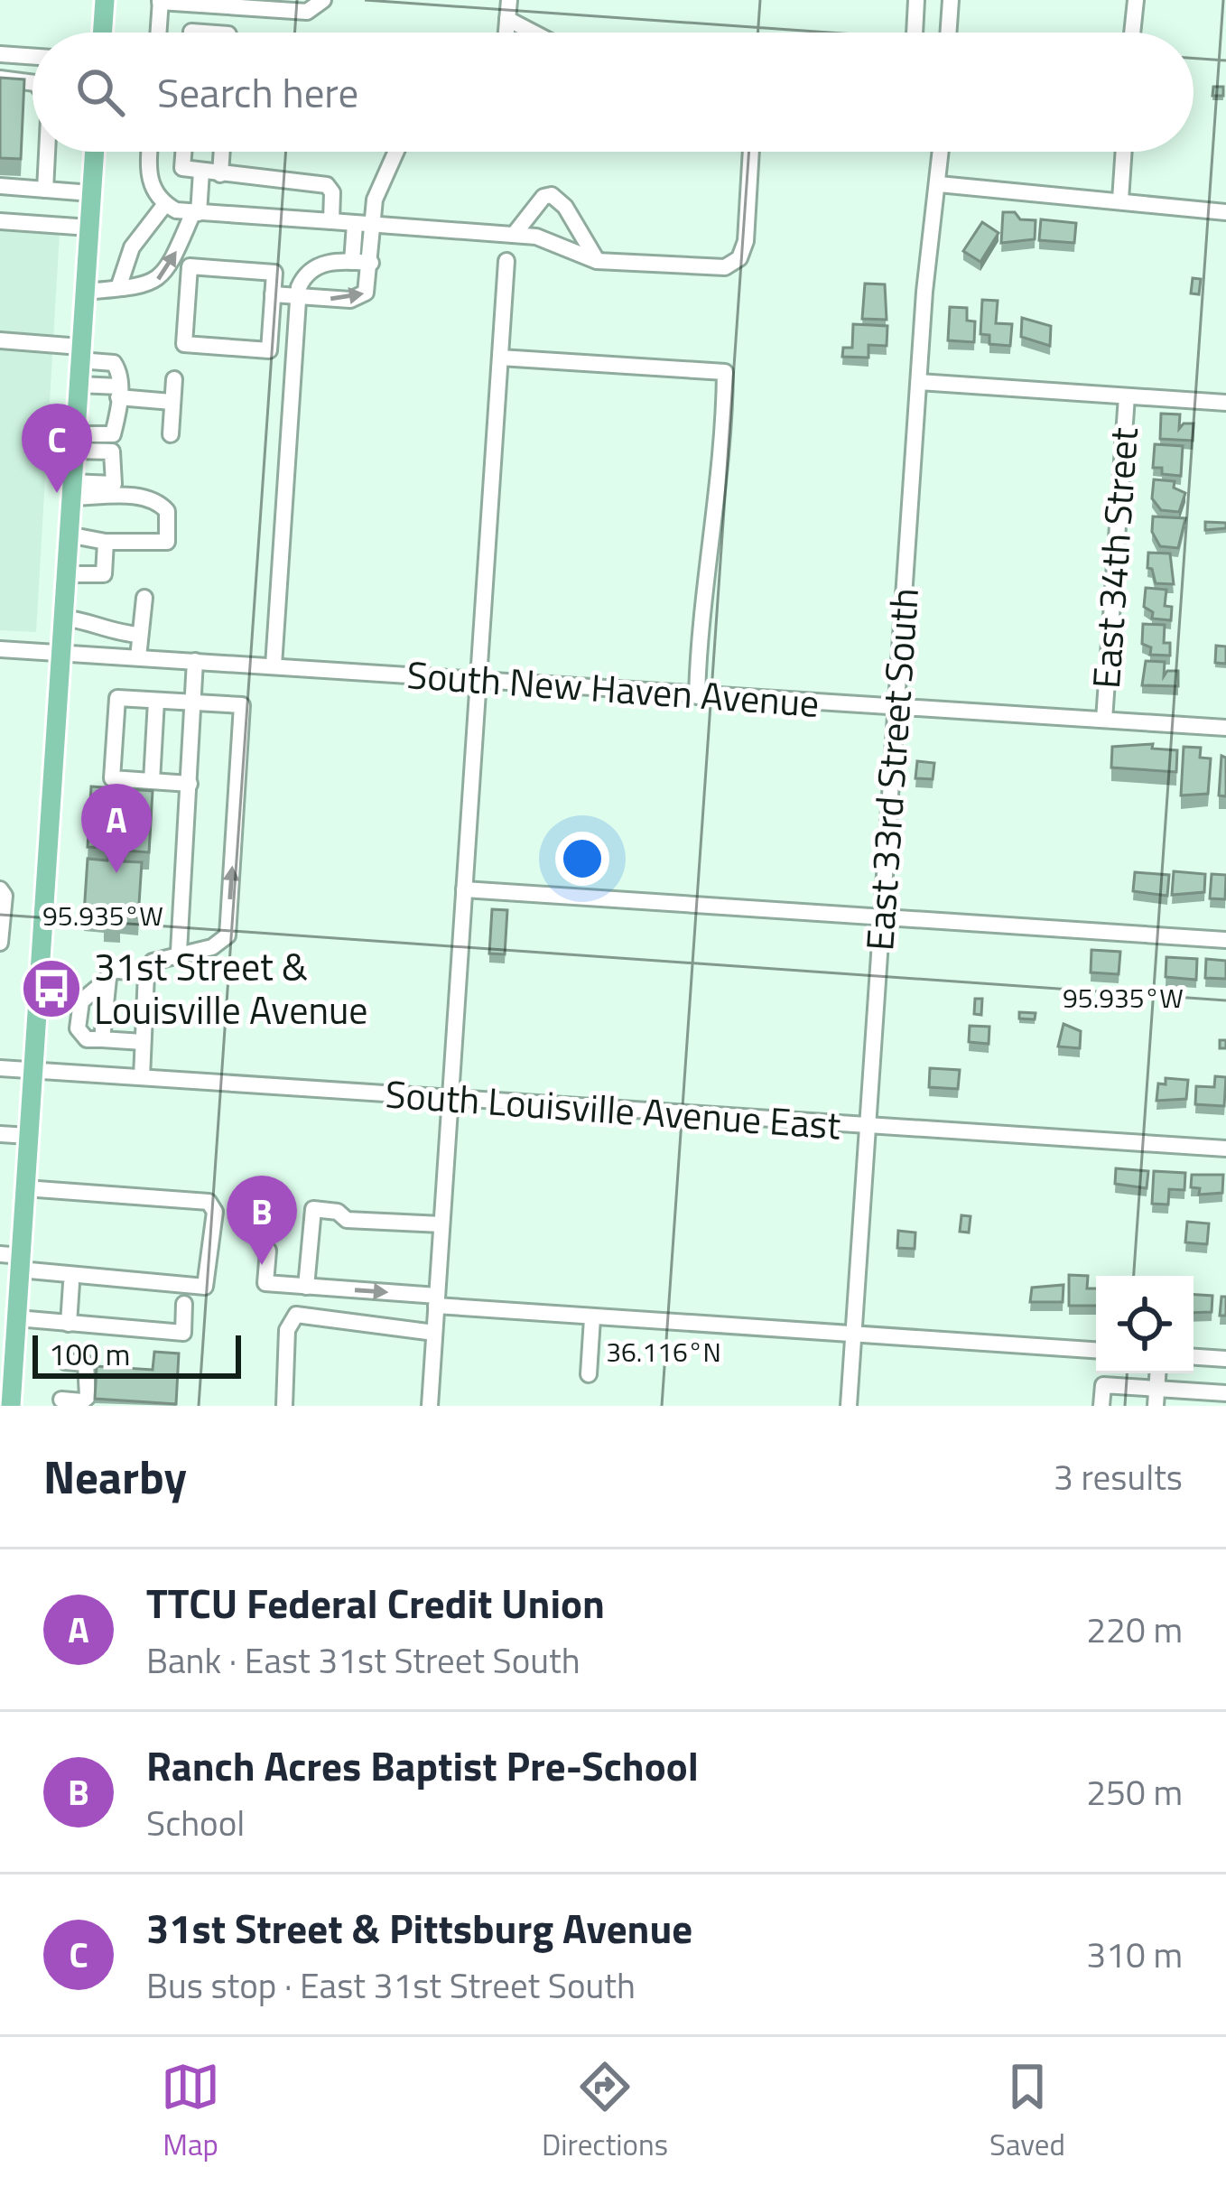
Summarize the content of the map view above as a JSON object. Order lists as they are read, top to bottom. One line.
{"streets":{"street":["East 34th Street","South New Haven Avenue","East 33rd Street South","South Louisville Avenue East"]},"crossings":[["East 34th Street","South New Haven Avenue"],["South New Haven Avenue","East 33rd Street South"],["East 33rd Street South","South Louisville Avenue East"]],"places":{"bus stop":["31st Street & Louisville Avenue"]},"scale_bar":"100 m","page":{"search":"Search here","pins":["C","A","B"],"scale":"100 m","heading":["Nearby","3 results"],"list":[{"mark":"A","name":"TTCU Federal Credit Union","note":"Bank · East 31st Street South","value":"220 m"},{"mark":"B","name":"Ranch Acres Baptist Pre-School","note":"School","value":"250 m"},{"mark":"C","name":"31st Street & Pittsburg Avenue","note":"Bus stop · East 31st Street South","value":"310 m"}],"nav":["Map","Directions","Saved"]},"coordinates":["95.935°W","36.116°N"]}
